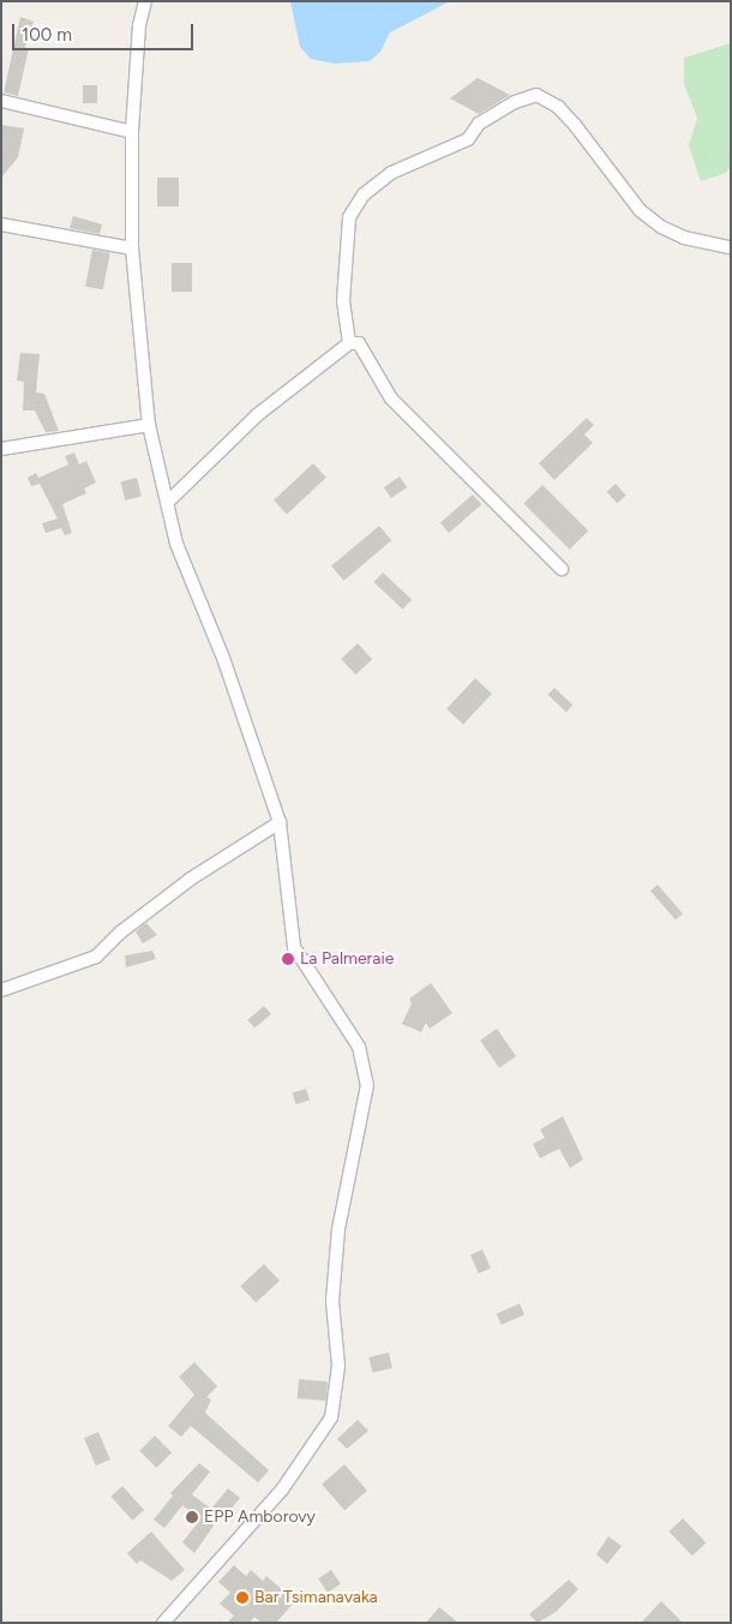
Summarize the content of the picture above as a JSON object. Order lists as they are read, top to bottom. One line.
{"places":["La Palmeraie","EPP Amborovy","Bar Tsimanavaka"],"scale_bar":"100 m"}
